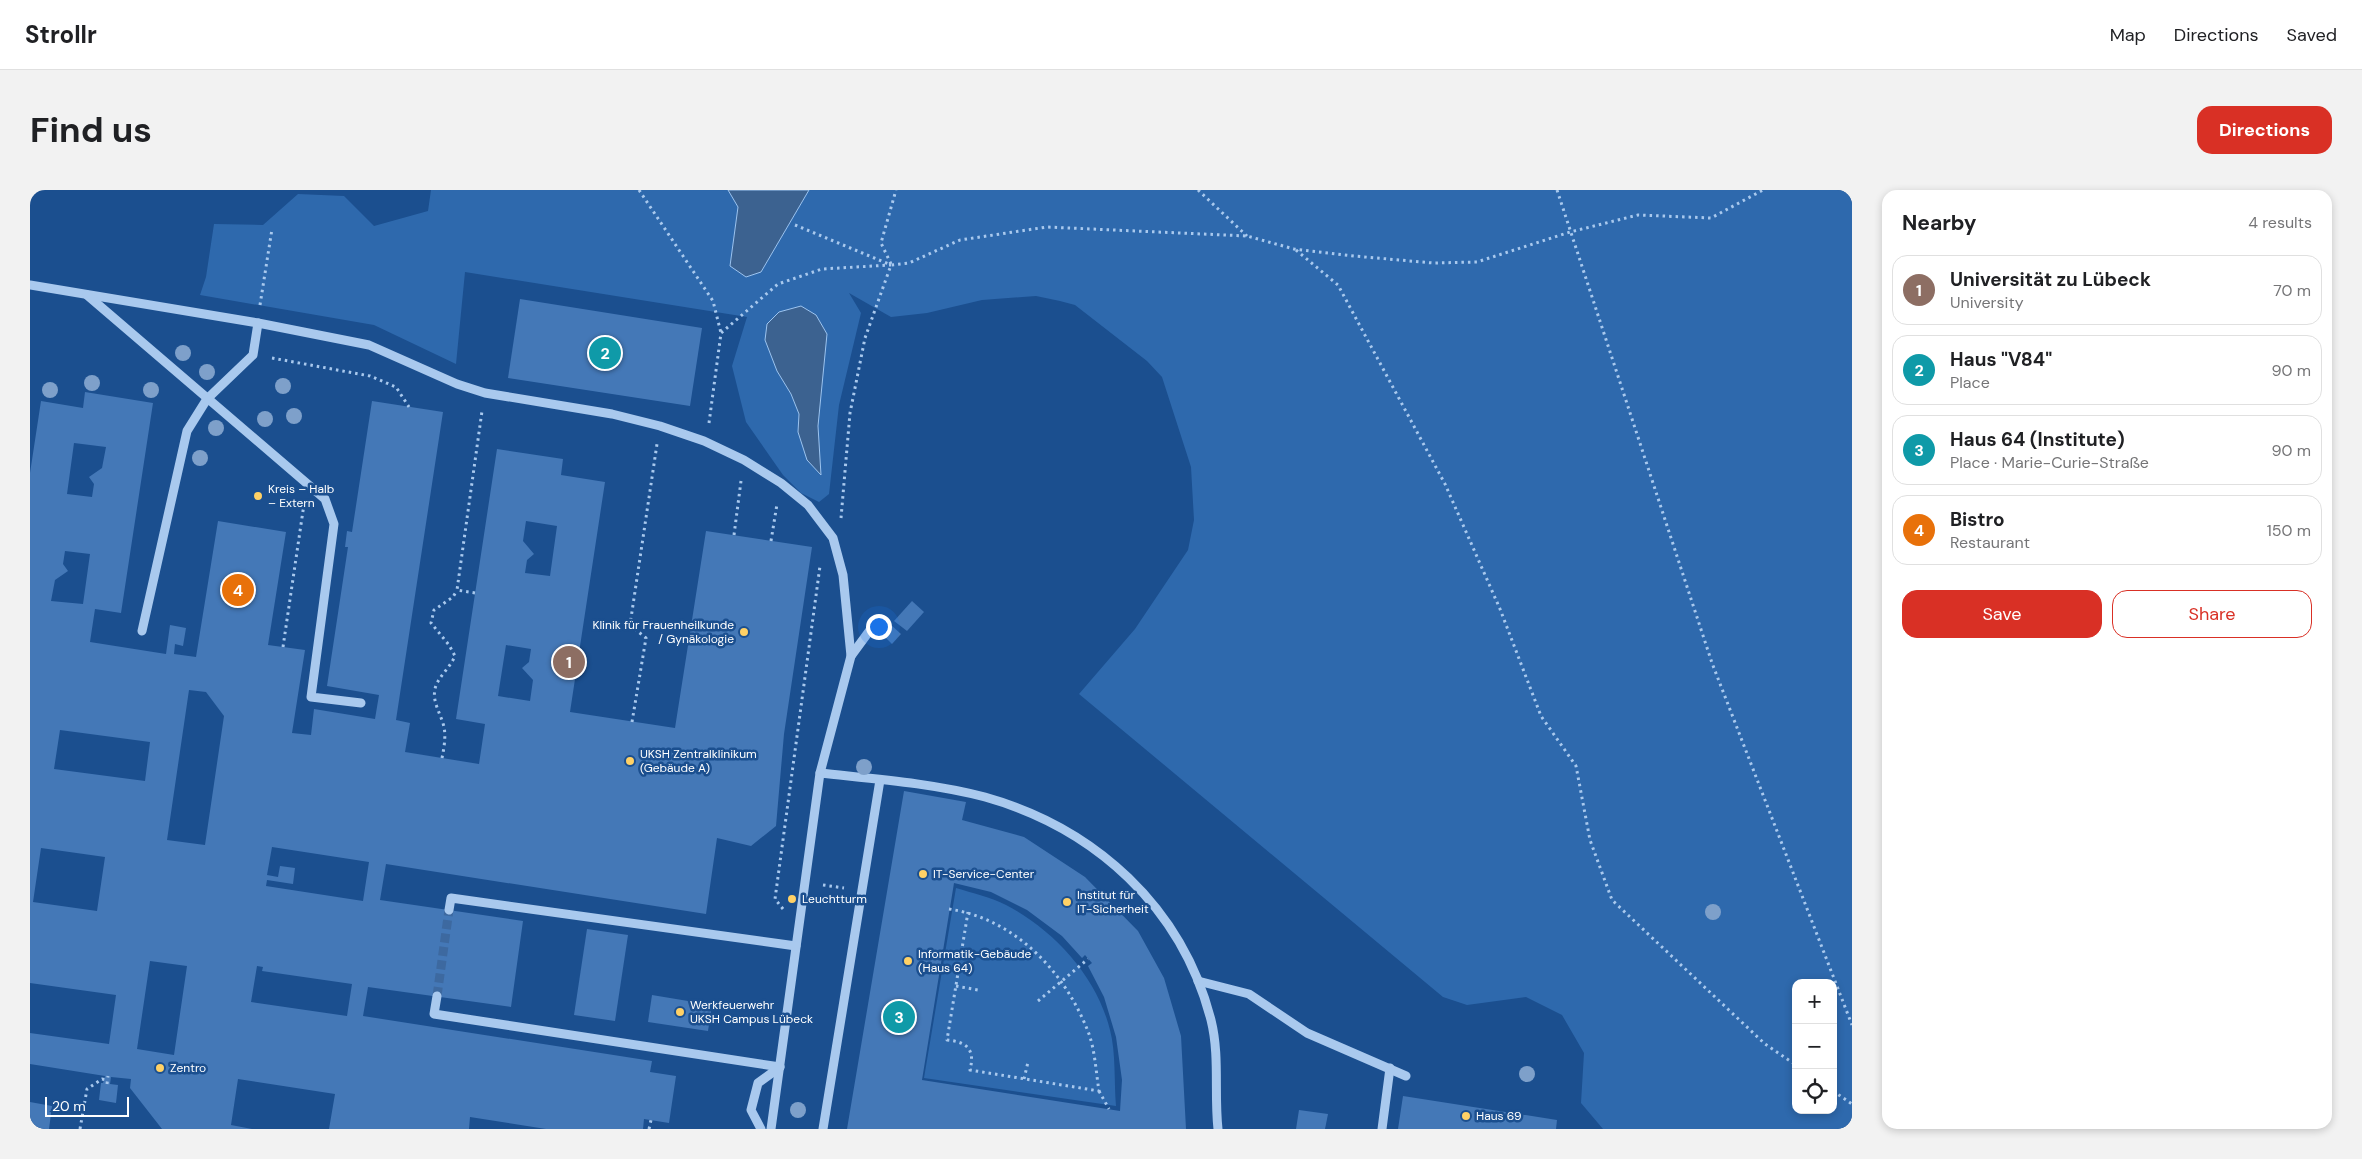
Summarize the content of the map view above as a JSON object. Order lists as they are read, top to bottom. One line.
{"places":["Kreis – Halb – Extern","Klinik für Frauenheilkunde / Gynäkologie","UKSH Zentralklinikum (Gebäude A)","IT-Service-Center","Leuchtturm","Institut für IT-Sicherheit","Informatik-Gebäude (Haus 64)","Werkfeuerwehr UKSH Campus Lübeck","Zentro","Haus 69"],"scale_bar":"20 m","page":{"header":"Strollr","nav":["Map","Directions","Saved"],"buttons":["Directions",["Save","Share"]],"title":"Find us","heading":["Nearby","4 results"],"list":[{"mark":"1","name":"Universität zu Lübeck","note":"University","value":"70 m"},{"mark":"2","name":"Haus \"V84\"","note":"Place","value":"90 m"},{"mark":"3","name":"Haus 64 (Institute)","note":"Place · Marie-Curie-Straße","value":"90 m"},{"mark":"4","name":"Bistro","note":"Restaurant","value":"150 m"}],"pins":["2","4","1","3"],"map_buttons":["+","−"],"scale":"20 m"}}
